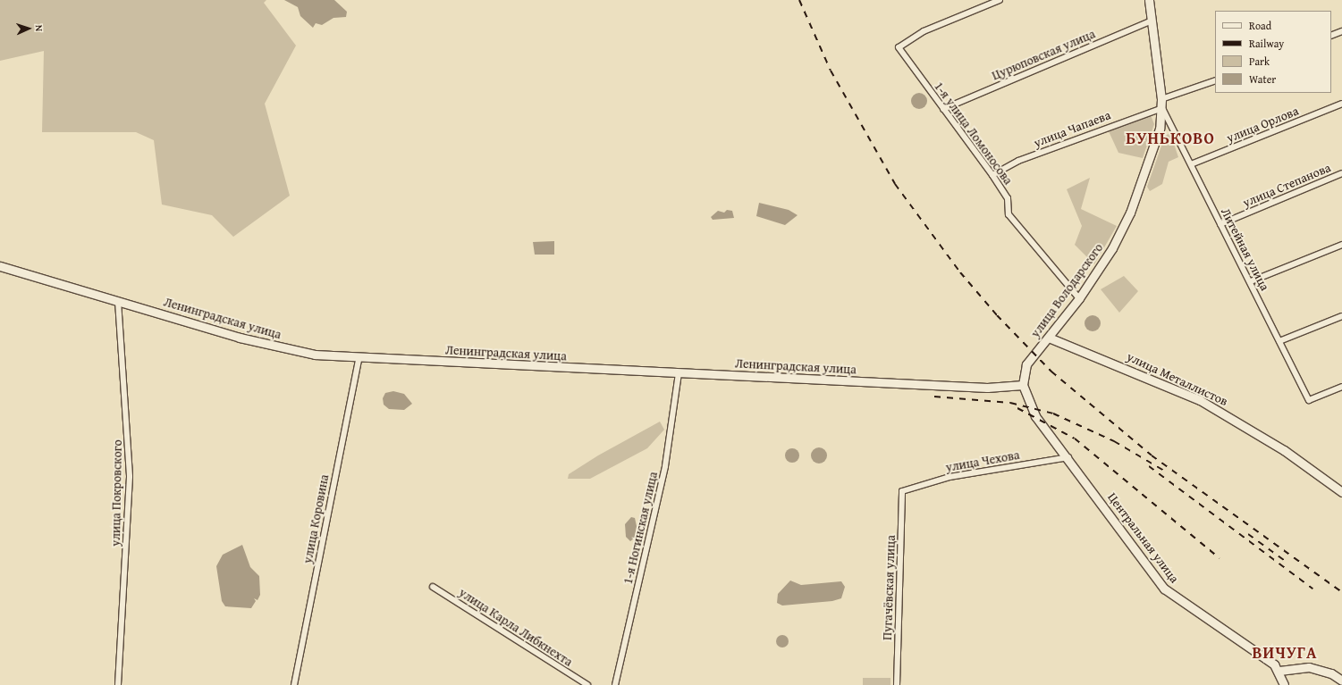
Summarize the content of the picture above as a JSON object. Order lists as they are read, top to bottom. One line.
{"streets":{"main road":["улица Володарского","Ленинградская улица","улица Металлистов","Центральная улица"],"street":["Цурюповская улица","улица Орлова","улица Чапаева","1-я улица Ломоносова","улица Степанова","Литейная улица","улица Чехова","улица Покровского","улица Коровина","1-я Ногинская улица","Пугачёвская улица","улица Карла Либкнехта"]},"crossings":[["Цурюповская улица","1-я улица Ломоносова"],["Цурюповская улица","улица Володарского"],["улица Орлова","Литейная улица"],["улица Чапаева","1-я улица Ломоносова"],["улица Чапаева","Литейная улица"],["улица Чапаева","улица Володарского"],["1-я улица Ломоносова","улица Володарского"],["улица Степанова","Литейная улица"],["Литейная улица","улица Володарского"],["улица Володарского","Ленинградская улица"],["улица Володарского","улица Металлистов"],["улица Володарского","Центральная улица"],["Ленинградская улица","улица Покровского"],["Ленинградская улица","улица Коровина"],["Ленинградская улица","1-я Ногинская улица"],["Ленинградская улица","Центральная улица"],["улица Чехова","Центральная улица"],["улица Чехова","Пугачёвская улица"]],"districts":["БУНЬКОВО","ВИЧУГА"],"legend":["Road","Railway","Park","Water"],"north":"right"}
